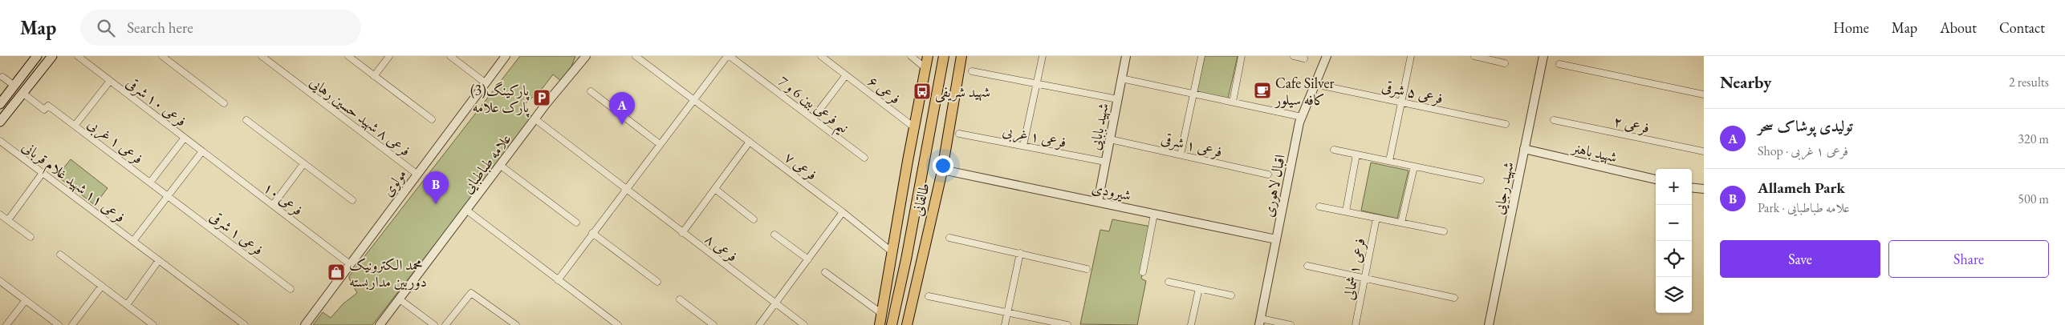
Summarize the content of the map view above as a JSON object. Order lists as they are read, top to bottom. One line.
{"streets":{"main road":["طالقانی"],"street":["فرعی ۶","فرعی ۵ شرقی","فرعی ۱۰ شرقی","نیم فرعی بین 6 و 7","فرعی ۸ شهید حسین رهایی","فرعی ۲","شهید بابایی","فرعی ۱ غربی","فرعی ۱ شرقی","شهید باهنر","علامه طباطبایی","فرعی ۷","فرعی ۱۱ شهید غلام قربانی","مولوی","اقبال لاهوری","شهید رجایی","شیرودی","فرعی ۱۰","فرعی ۸","فرعی ۱ شمالی"]},"crossings":[["فرعی ۵ شرقی","اقبال لاهوری"],["فرعی ۱۰ شرقی","فرعی ۱۰"],["فرعی ۸ شهید حسین رهایی","مولوی"],["شهید بابایی","فرعی ۱ غربی"],["شهید بابایی","فرعی ۱ شرقی"],["شهید بابایی","شیرودی"],["فرعی ۱ غربی","فرعی ۱ شرقی"],["شهید باهنر","شهید رجایی"],["علامه طباطبایی","فرعی ۸"],["مولوی","فرعی ۱۰"],["اقبال لاهوری","شیرودی"],["شیرودی","طالقانی"]],"places":{"cafe":["Cafe Silver کافه سیلور"],"bus stop":["شهید شریفی"],"parking":["پارکینگ(3) پارک علامه"],"shop":["محمد الکترونیک دوربین مداربسته"]},"page":{"header":"Map","search":"Search here","nav":["Home","Map","About","Contact"],"heading":["Nearby","2 results"],"pins":["A","B"],"list":[{"mark":"A","name":"تولیدی پوشاک سحر","note":"Shop · فرعی ۱ غربی","value":"320 m"},{"mark":"B","name":"Allameh Park","note":"Park · علامه طباطبایی","value":"500 m"}],"map_buttons":["+","−"],"buttons":["Save","Share"]}}
